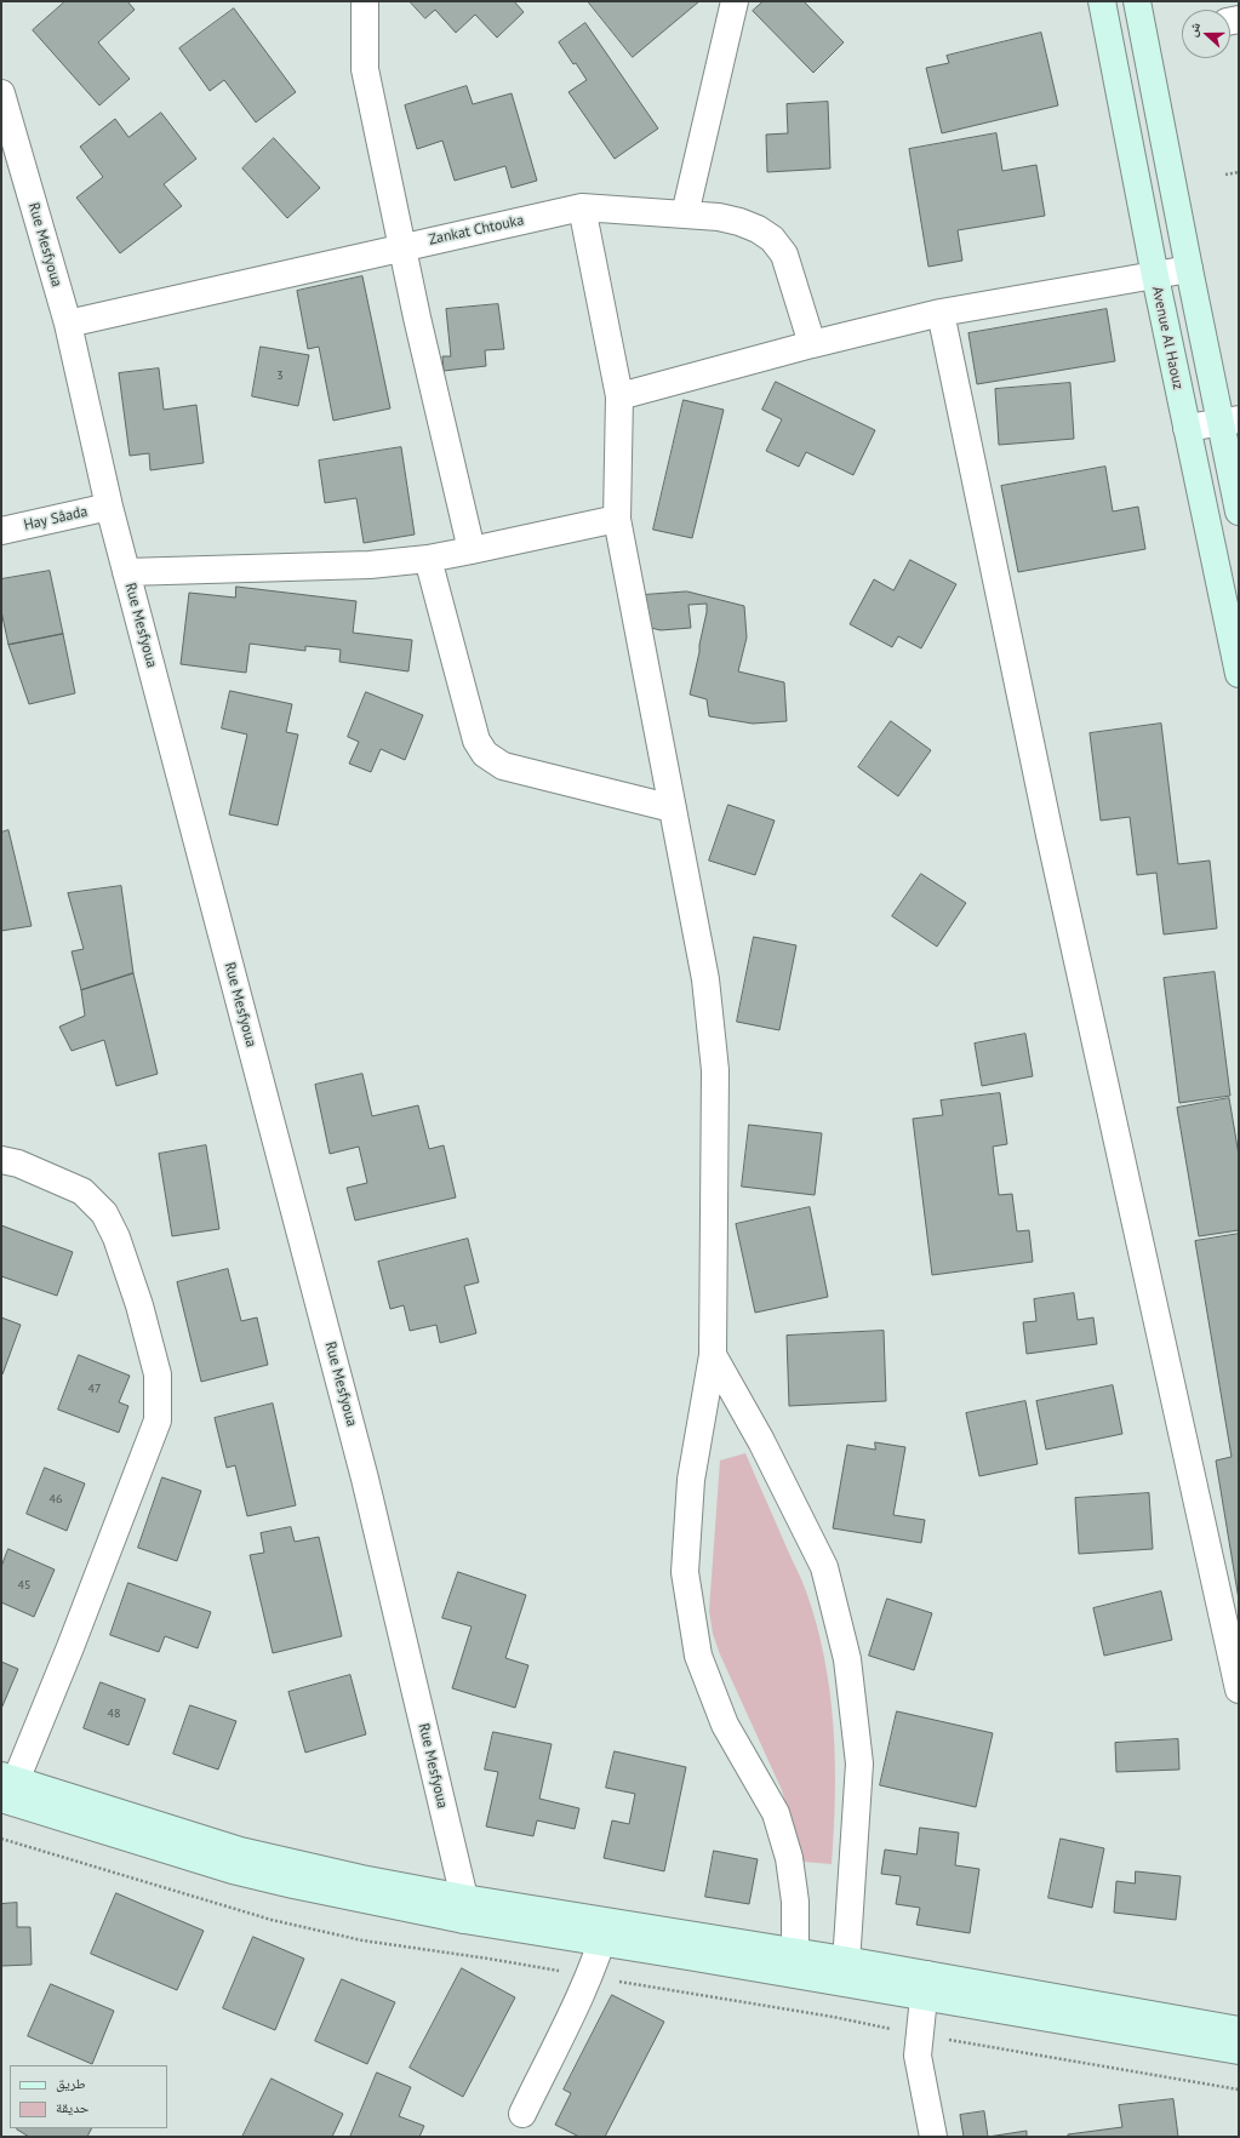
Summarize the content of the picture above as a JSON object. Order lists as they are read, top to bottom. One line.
{"streets":{"main road":["Avenue Al Haouz"],"street":["Zankat Chtouka","Rue Mesfyoua","Hay Sâada"]},"crossings":[["Zankat Chtouka","Rue Mesfyoua"],["Rue Mesfyoua","Hay Sâada"]],"house_numbers":["3","47","46","45","48"],"legend":["طريق","حديقة"],"north":"left"}
